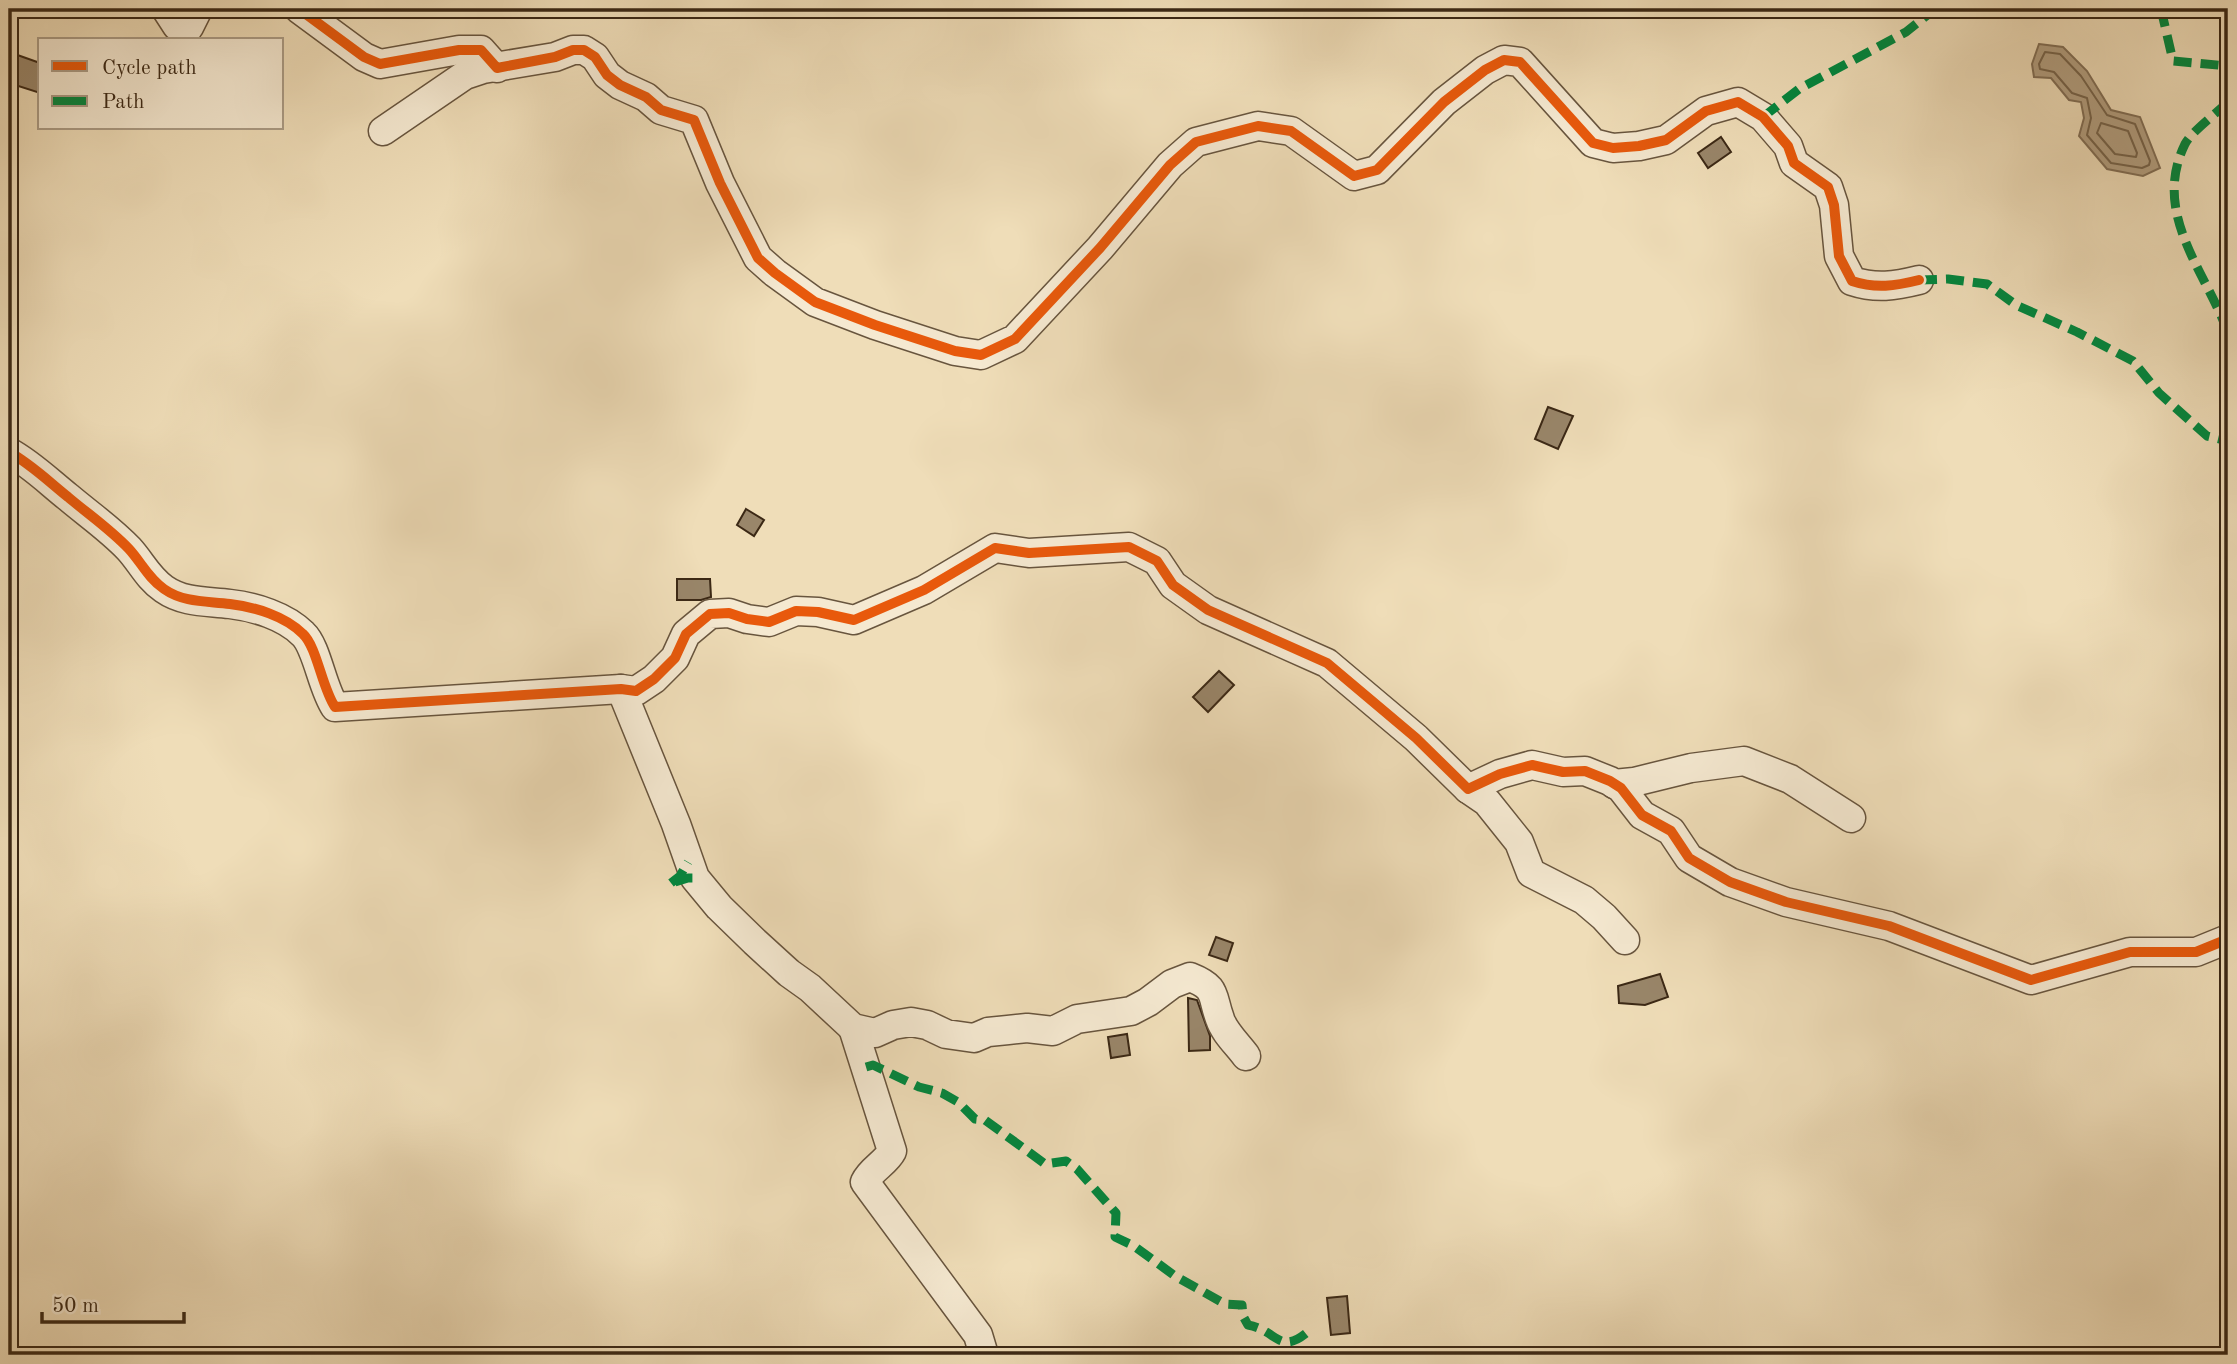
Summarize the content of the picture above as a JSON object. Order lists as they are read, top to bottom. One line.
{"legend":["Cycle path","Path"],"scale_bar":"50 m"}
